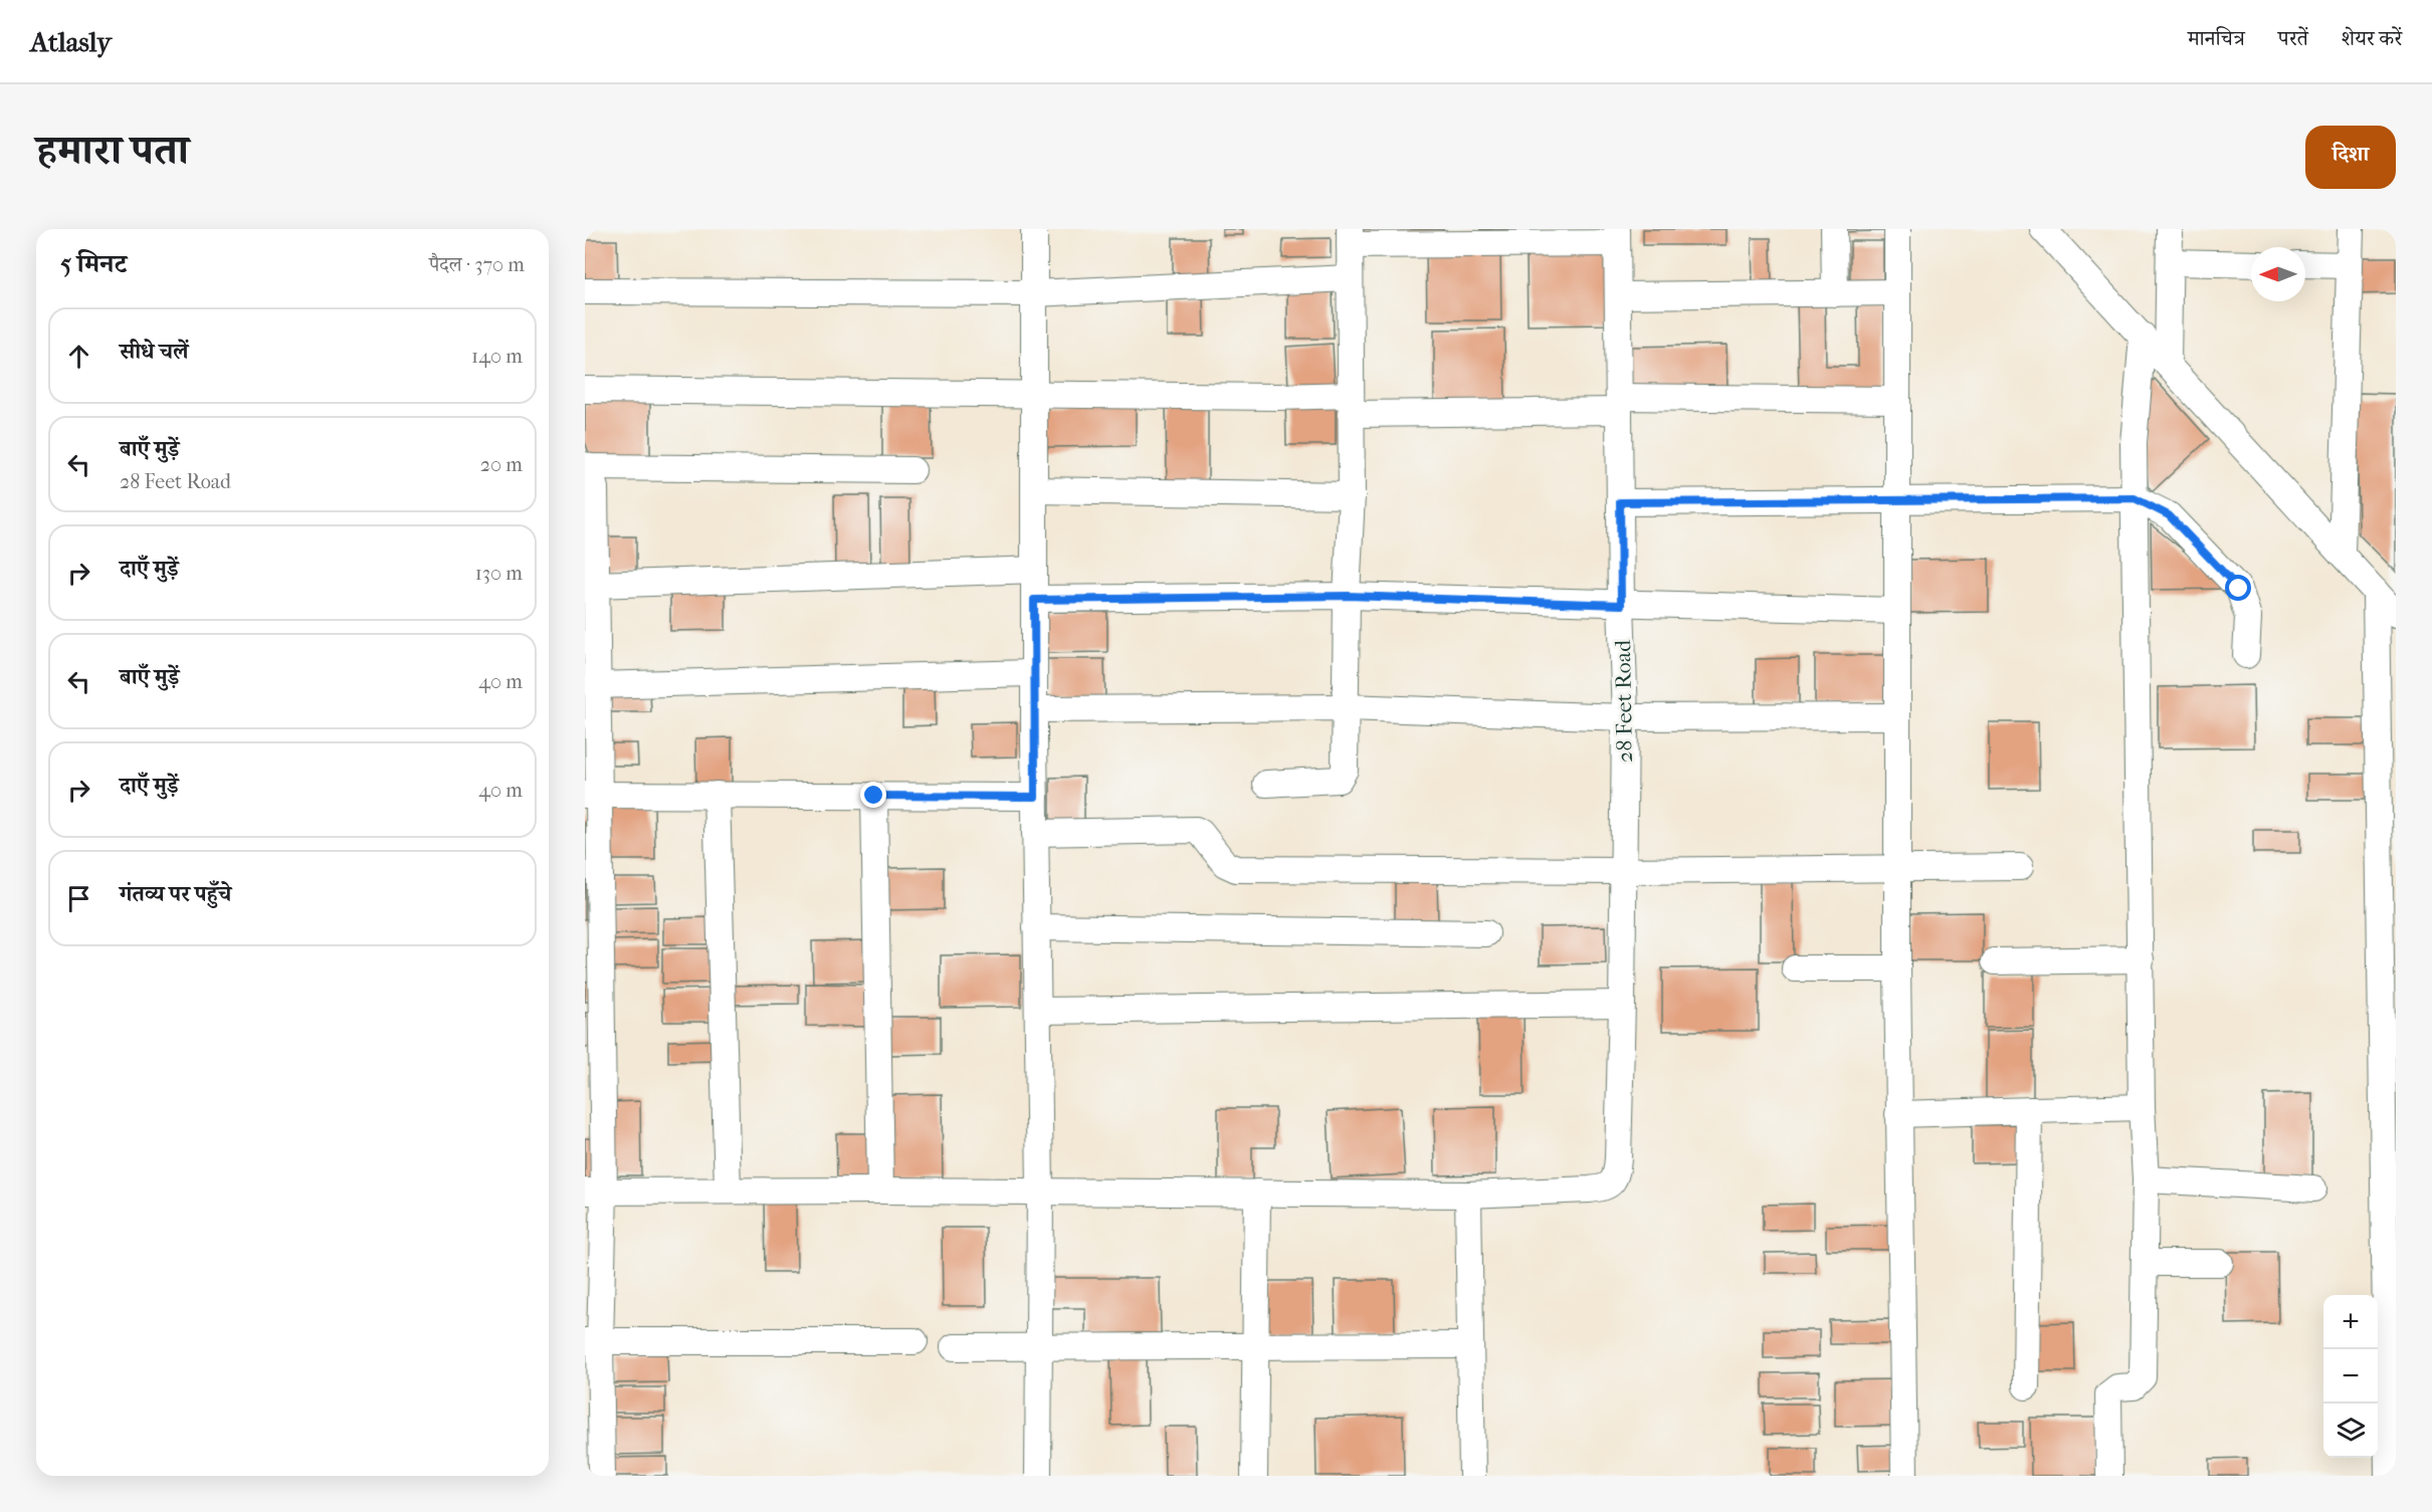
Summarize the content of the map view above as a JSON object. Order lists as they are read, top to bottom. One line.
{"streets":{"street":["28 Feet Road"]},"north":"left","page":{"header":"Atlasly","nav":["मानचित्र","परतें","शेयर करें"],"title":"हमारा पता","buttons":"दिशा","heading":["5 मिनट","पैदल · 370 m"],"list":[["सीधे चलें","140 m"],["बाएँ मुड़ें","28 Feet Road","20 m"],["दाएँ मुड़ें","130 m"],["बाएँ मुड़ें","40 m"],["दाएँ मुड़ें","40 m"],"गंतव्य पर पहुँचे"],"map_buttons":["+","−"]}}
